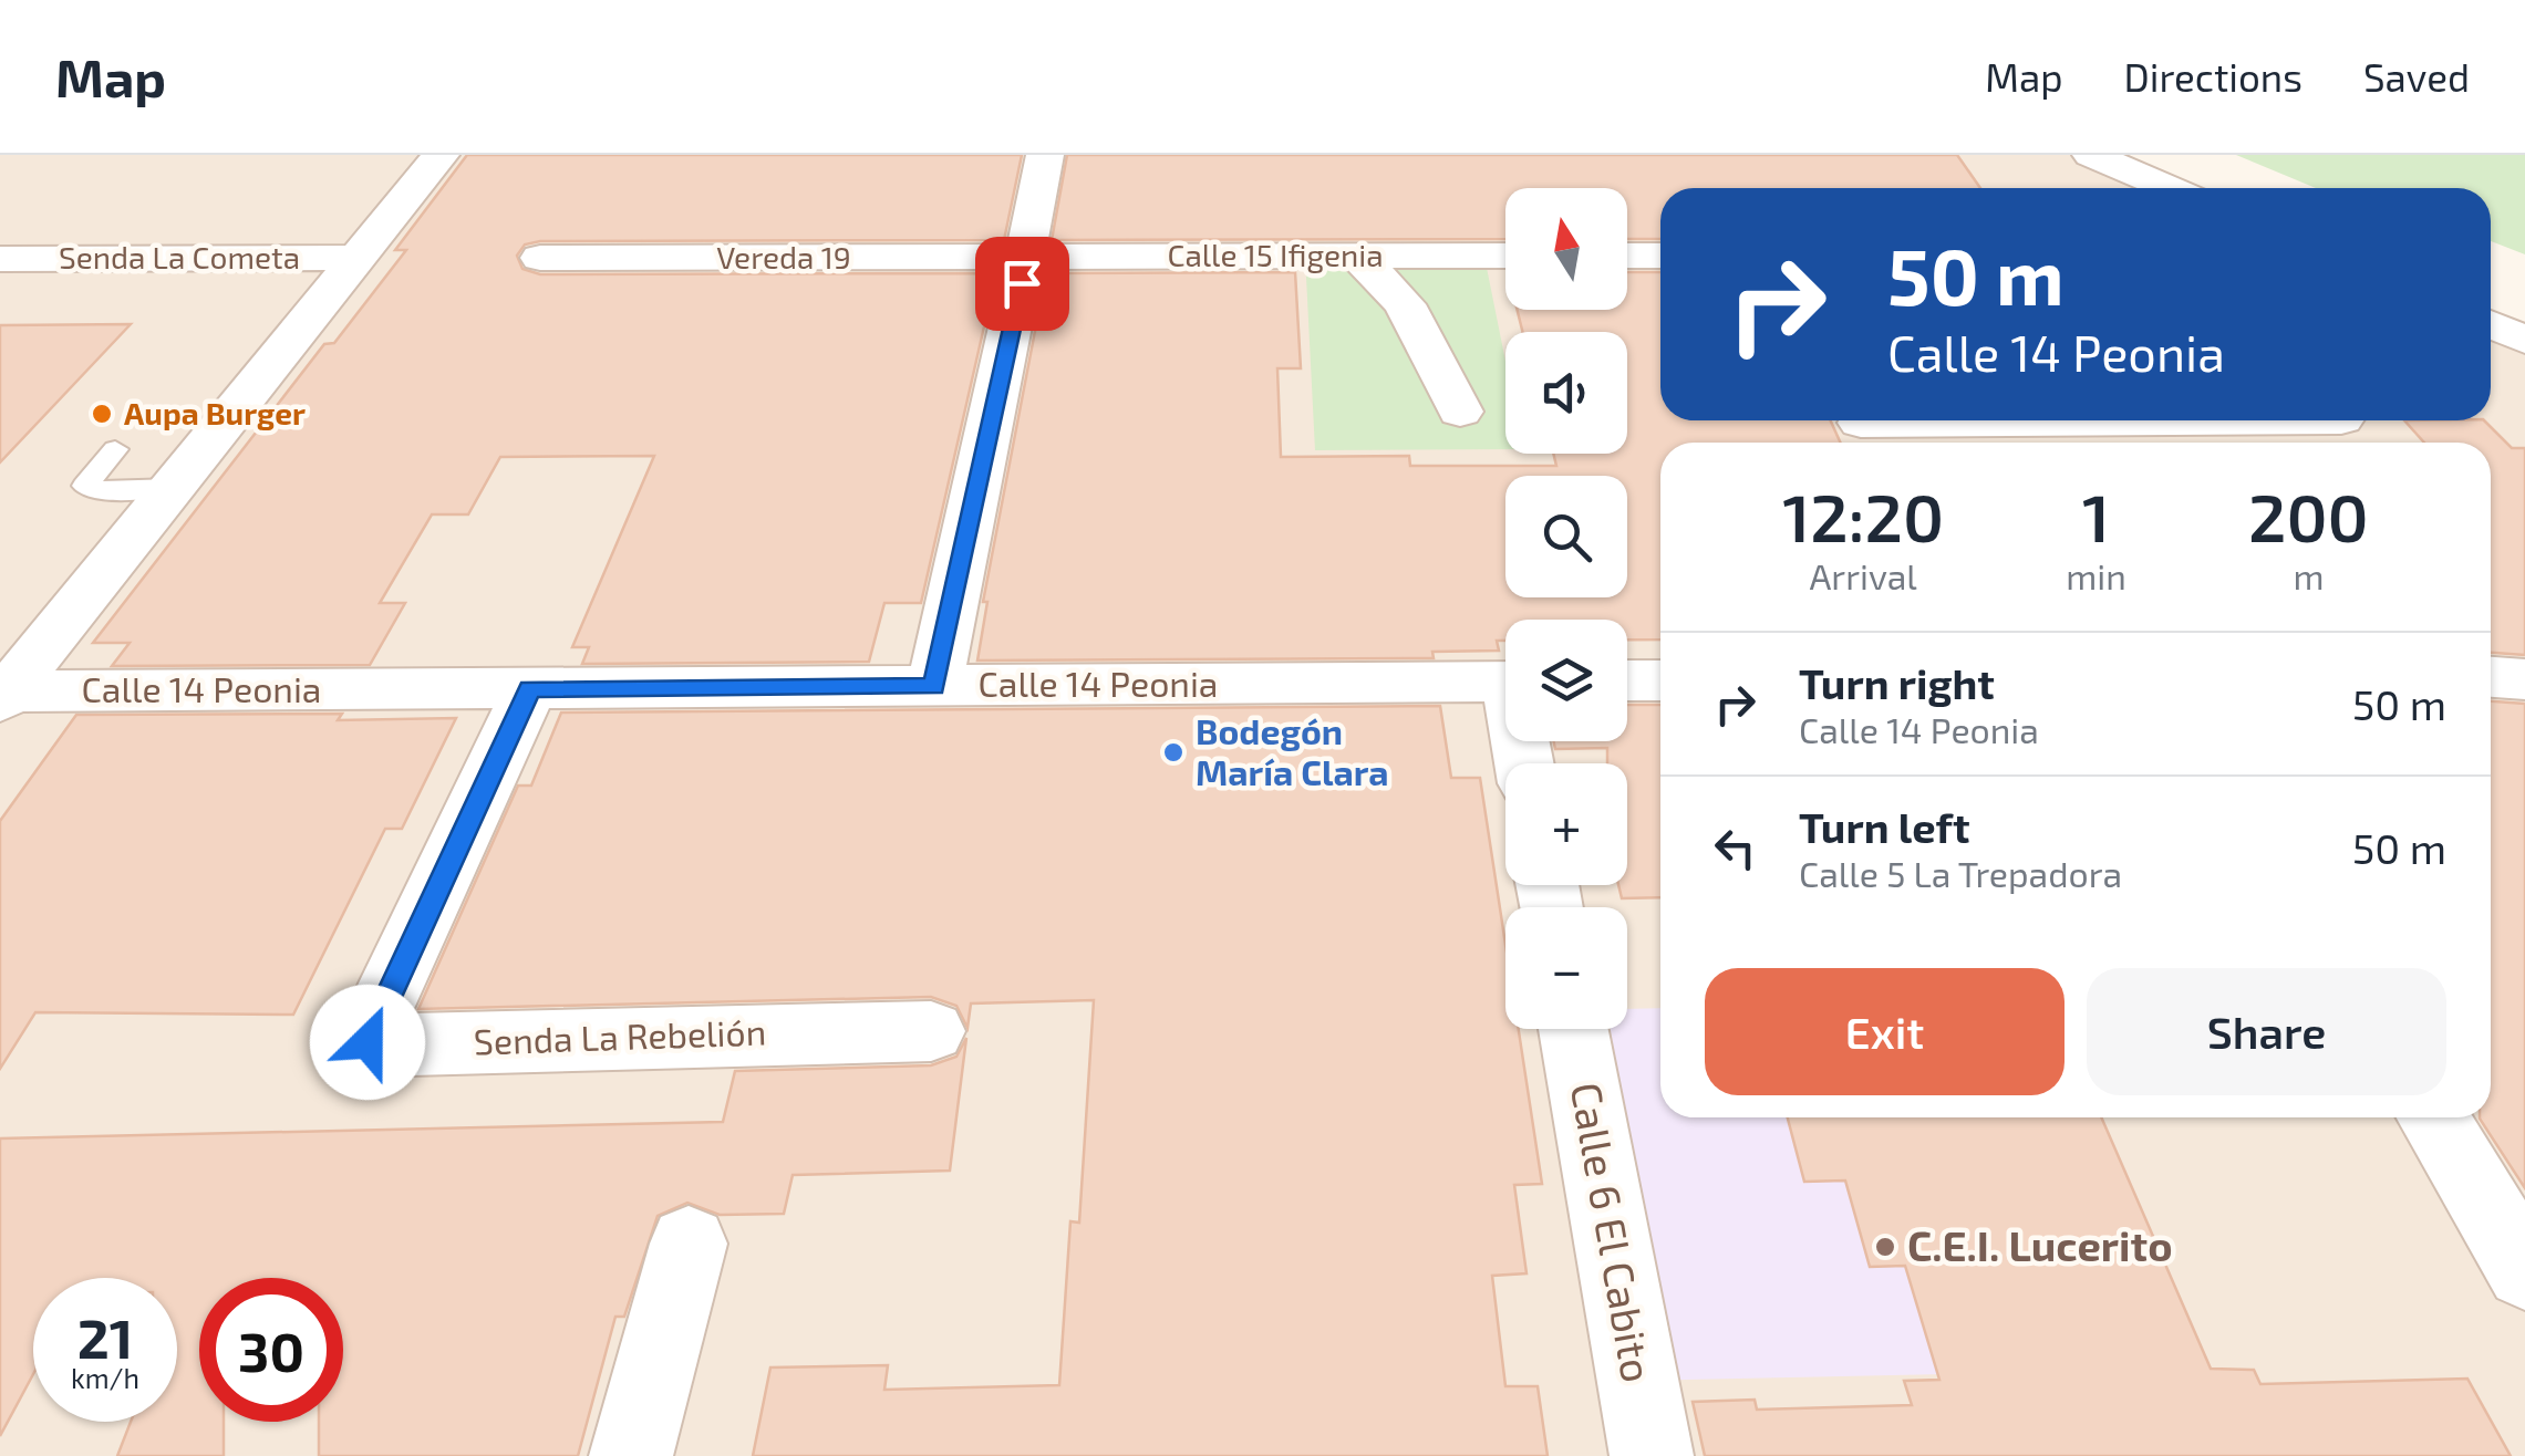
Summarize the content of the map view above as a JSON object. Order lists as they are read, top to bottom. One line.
{"streets":{"street":["Calle 15 Ifigenia","Senda La Cometa","Vereda 19","Calle 14 Peonia","Senda La Rebelión","Calle 6 El Cabito"]},"crossings":[["Calle 15 Ifigenia","Vereda 19"],["Calle 14 Peonia","Senda La Rebelión"]],"places":["Aupa Burger","Bodegón María Clara","C.E.I. Lucerito"],"north":"top","page":{"header":"Map","nav":["Map","Directions","Saved"],"map_buttons":["+","−"],"turn":["50 m","Calle 14 Peonia"],"eta":["12:20","Arrival","1","min","200","m"],"list":[{"name":"Turn right","note":"Calle 14 Peonia","value":"50 m"},{"name":"Turn left","note":"Calle 5 La Trepadora","value":"50 m"}],"buttons":["Exit","Share"],"speed":"21 km/h","limit":"30"}}
